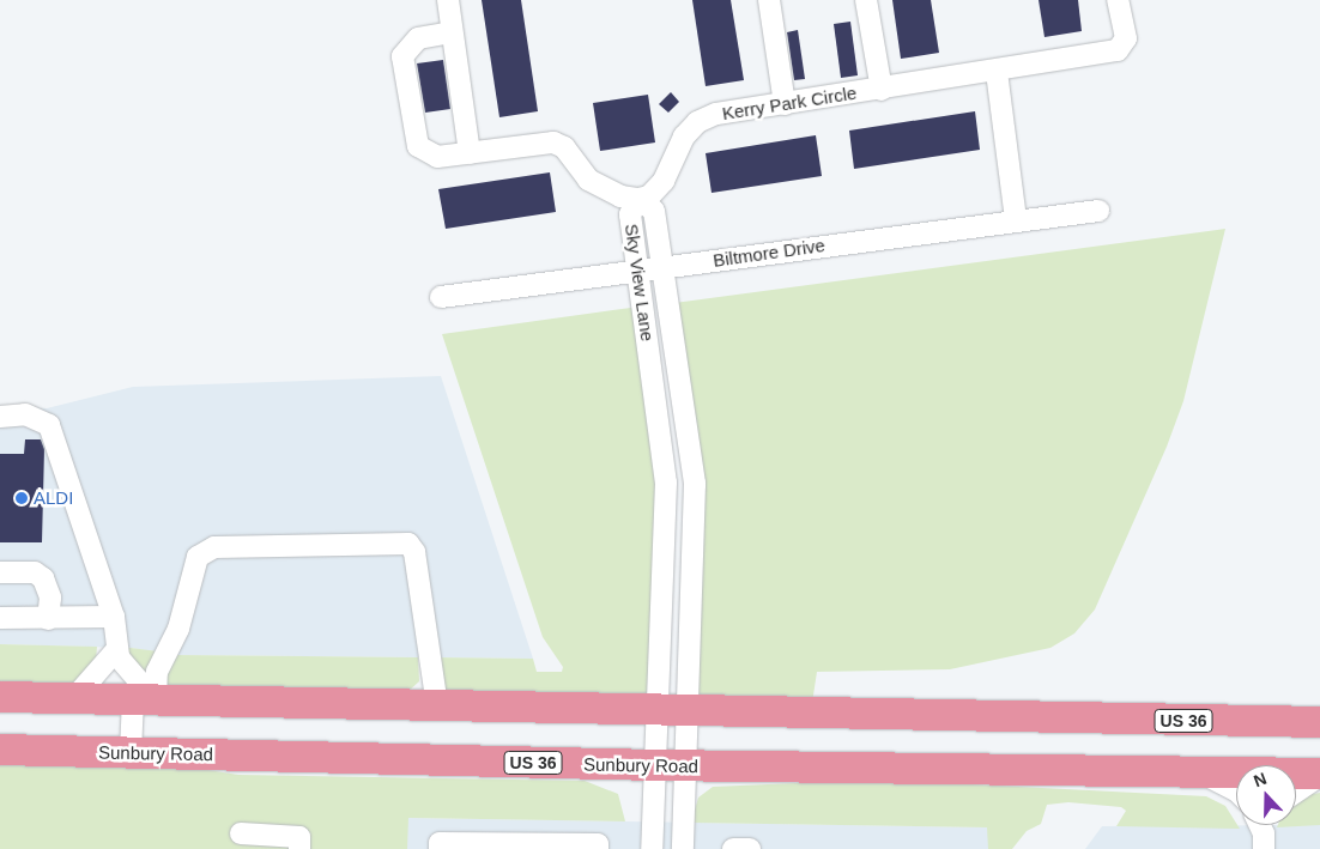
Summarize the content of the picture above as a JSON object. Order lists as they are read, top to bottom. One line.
{"streets":{"highway":["US 36","Sunbury Road"],"street":["Kerry Park Circle","Biltmore Drive","Sky View Lane"]},"crossings":[["Kerry Park Circle","Sky View Lane"],["Biltmore Drive","Sky View Lane"],["Sky View Lane","US 36"],["US 36","Sunbury Road"]],"places":["ALDI"],"north":"top"}
